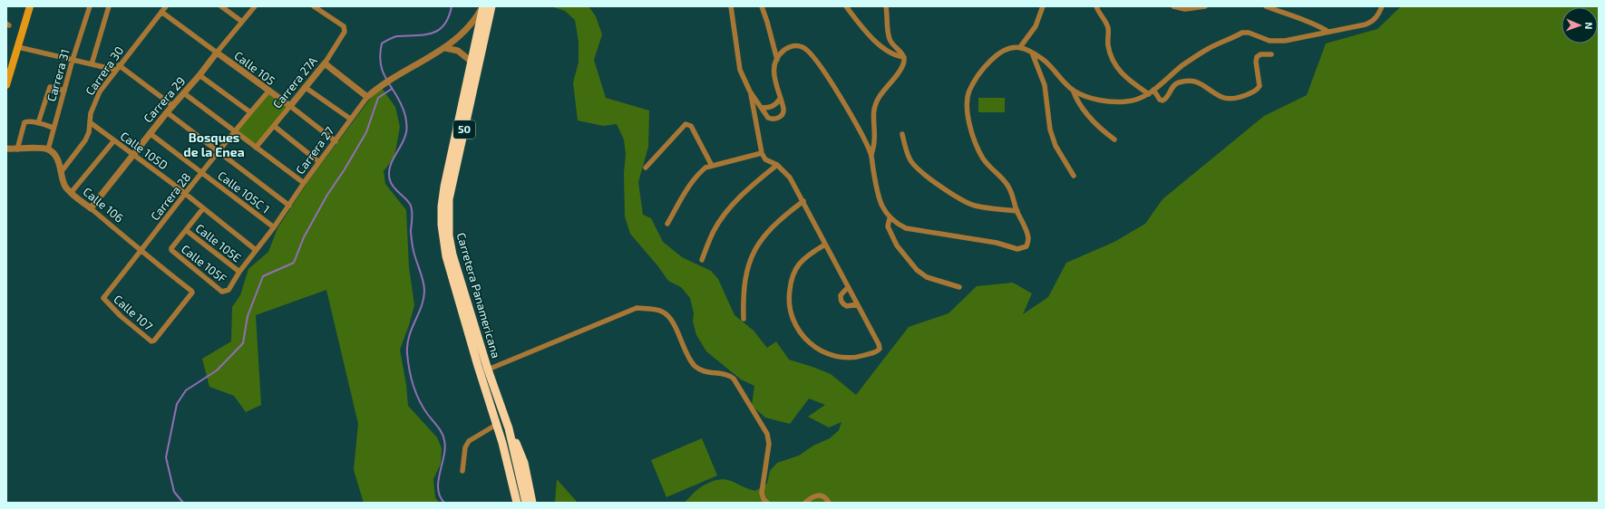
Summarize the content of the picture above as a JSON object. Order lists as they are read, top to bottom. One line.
{"streets":{"highway":["50","Carretera Panamericana"],"street":["Calle 105","Carrera 30","Carrera 31","Carrera 27A","Carrera 29","Calle 105D","Carrera 27","Calle 105C 1","Carrera 28","Calle 106","Calle 105E","Calle 105F","Calle 107"]},"crossings":[["Calle 105","Carrera 30"],["Calle 105","Carrera 27A"],["Calle 105","Carrera 29"],["Calle 105","Carrera 27"],["Calle 105","Carrera 28"],["Carrera 30","Calle 105D"],["Carrera 30","Calle 106"],["Carrera 31","Calle 106"],["Carrera 29","Calle 105D"],["Carrera 29","Calle 105C 1"],["Carrera 29","Calle 106"],["Calle 105D","Carrera 27"],["Calle 105D","Carrera 28"],["Carrera 27","Calle 105C 1"],["Carrera 27","Calle 105E"],["Carrera 27","Calle 105F"],["Carrera 27","Carretera Panamericana"],["Calle 105C 1","Carrera 28"],["Carrera 28","Calle 106"],["Carrera 28","Calle 107"],["Calle 106","Calle 107"],["Calle 105E","Calle 105F"]],"districts":["Bosques de la Enea"],"north":"right"}
